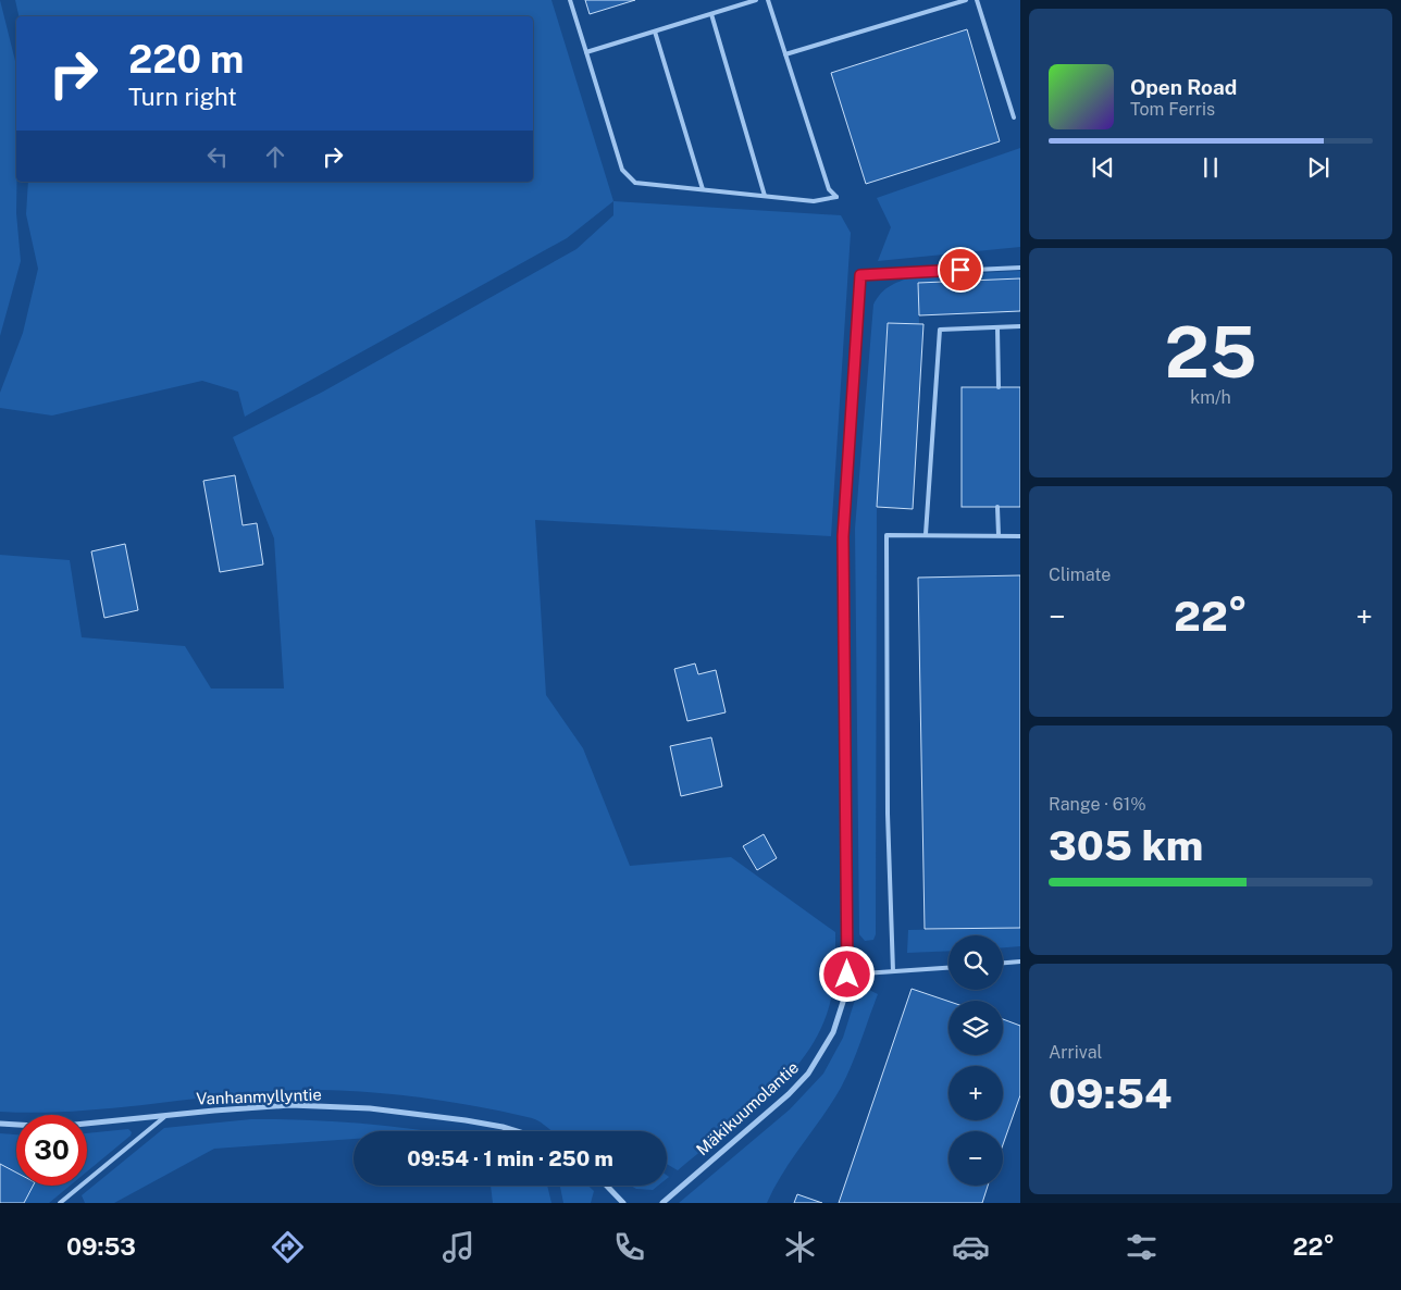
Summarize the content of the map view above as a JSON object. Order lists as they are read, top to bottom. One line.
{"streets":{"street":["Vanhanmyllyntie","Mäkikuumolantie"]},"page":{"turn":["220 m","Turn right"],"song":["Open Road","Tom Ferris"],"tile":[["25","km/h"],"Climate",["Range · 61%","305 km"],["Arrival","09:54"]],"heat":["−","22°","+"],"map_buttons":["+","−"],"limit":"30","trip":"09:54 · 1 min · 250 m","tabs":["09:53","22°"]}}
